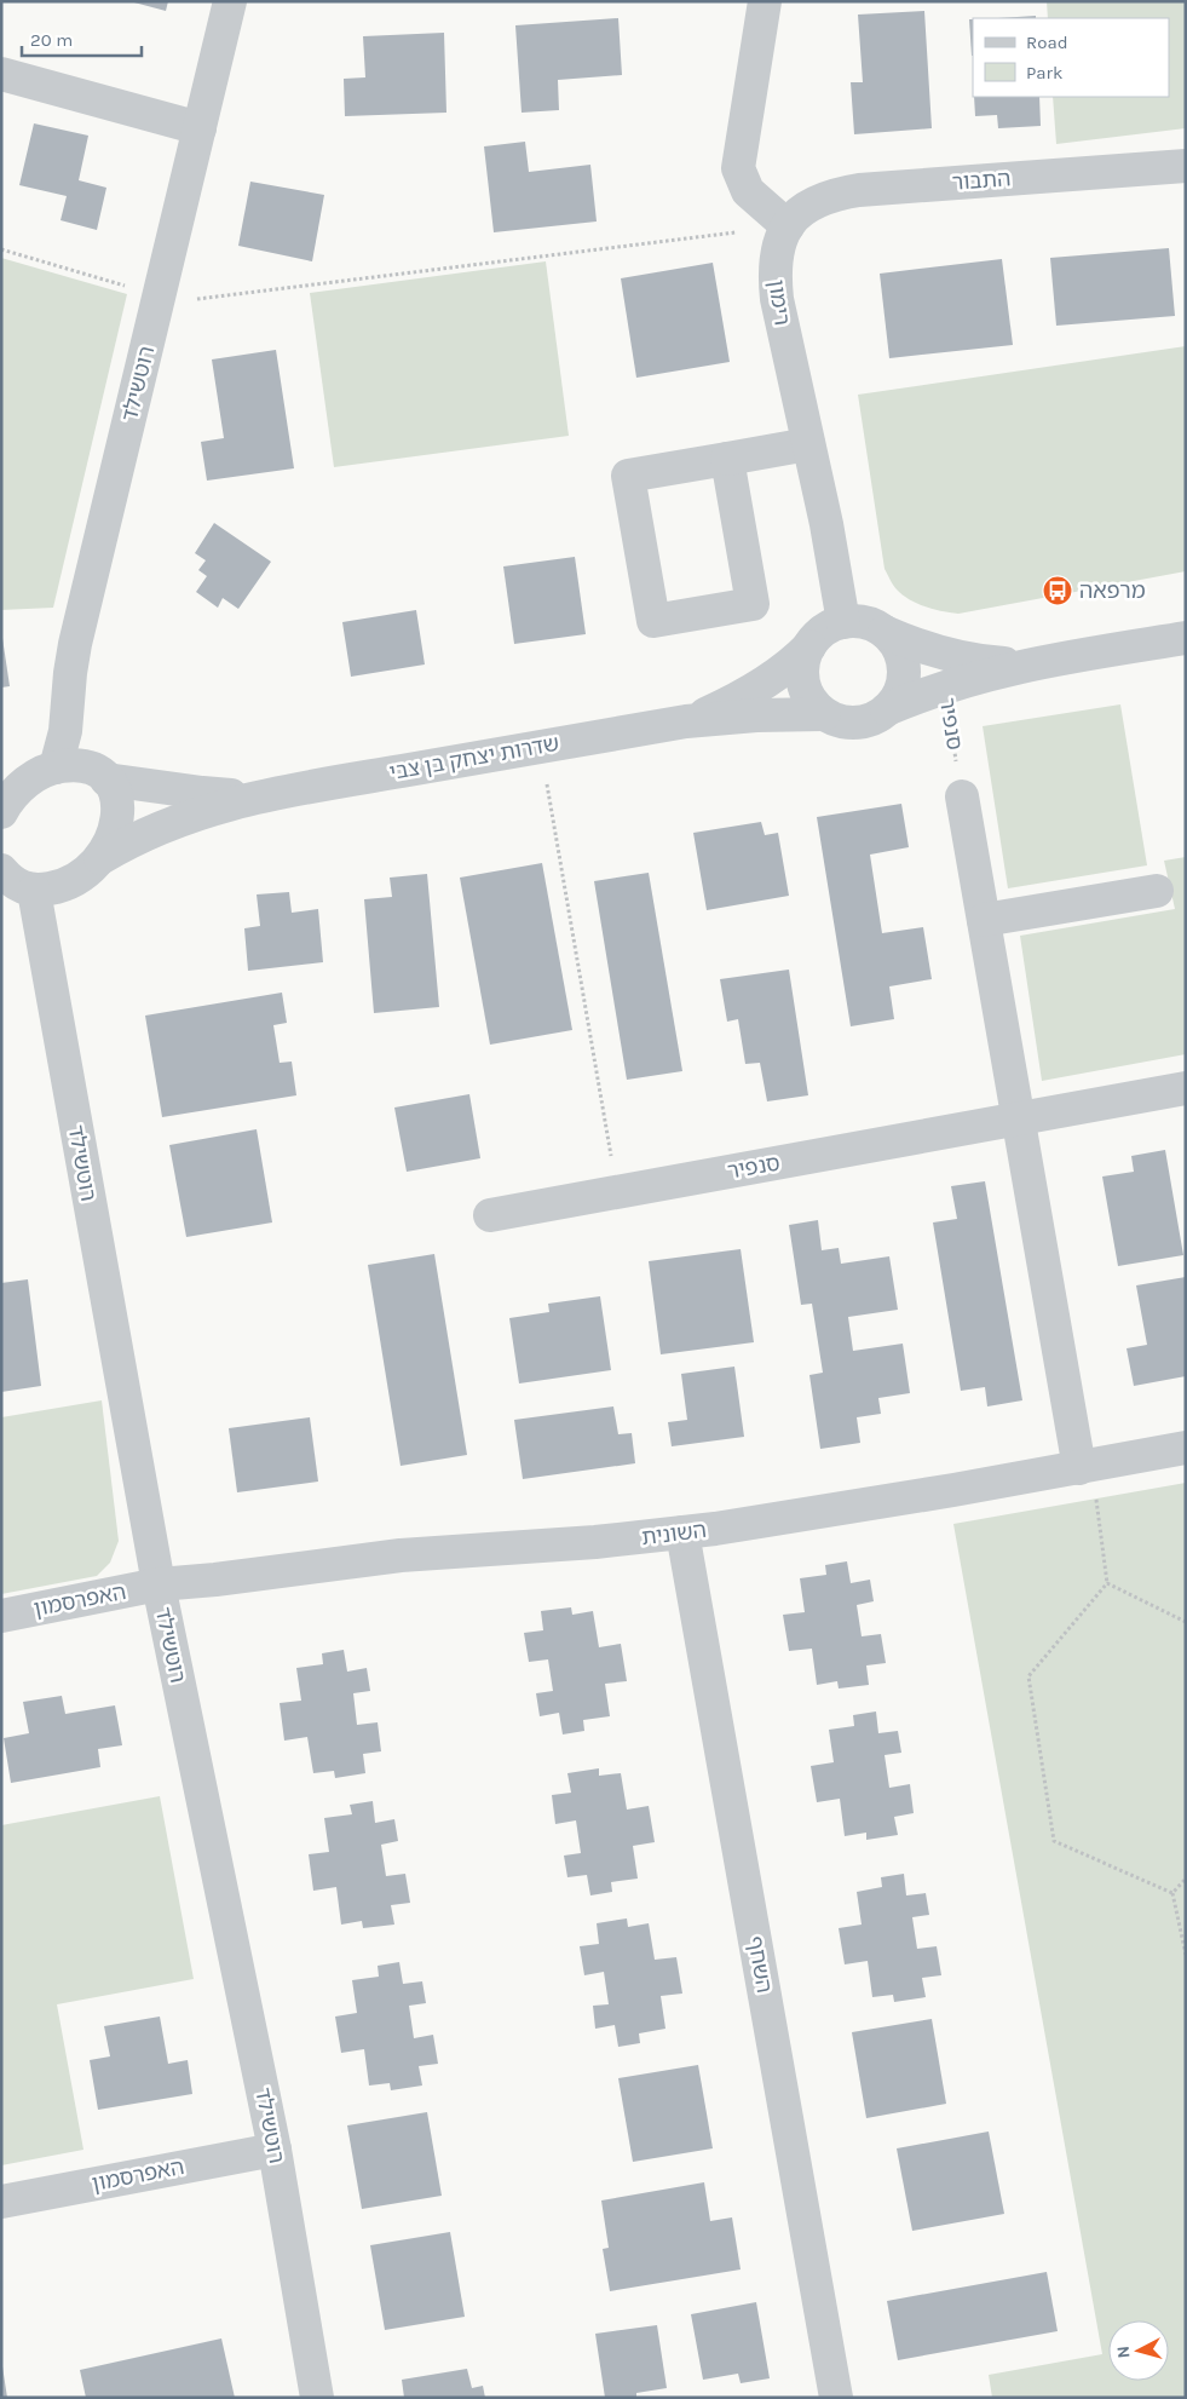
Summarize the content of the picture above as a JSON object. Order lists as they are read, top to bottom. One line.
{"streets":{"street":["התבור","רימון","רוטשילד","סנפיר","שדרות יצחק בן צבי","השונית","האפרסמון","השחף"]},"crossings":[["התבור","רימון"],["רימון","שדרות יצחק בן צבי"],["רוטשילד","שדרות יצחק בן צבי"],["רוטשילד","השונית"],["רוטשילד","האפרסמון"],["השונית","האפרסמון"],["השונית","השחף"]],"places":{"bus stop":["מרפאה"]},"legend":["Road","Park"],"scale_bar":"20 m","north":"left"}
